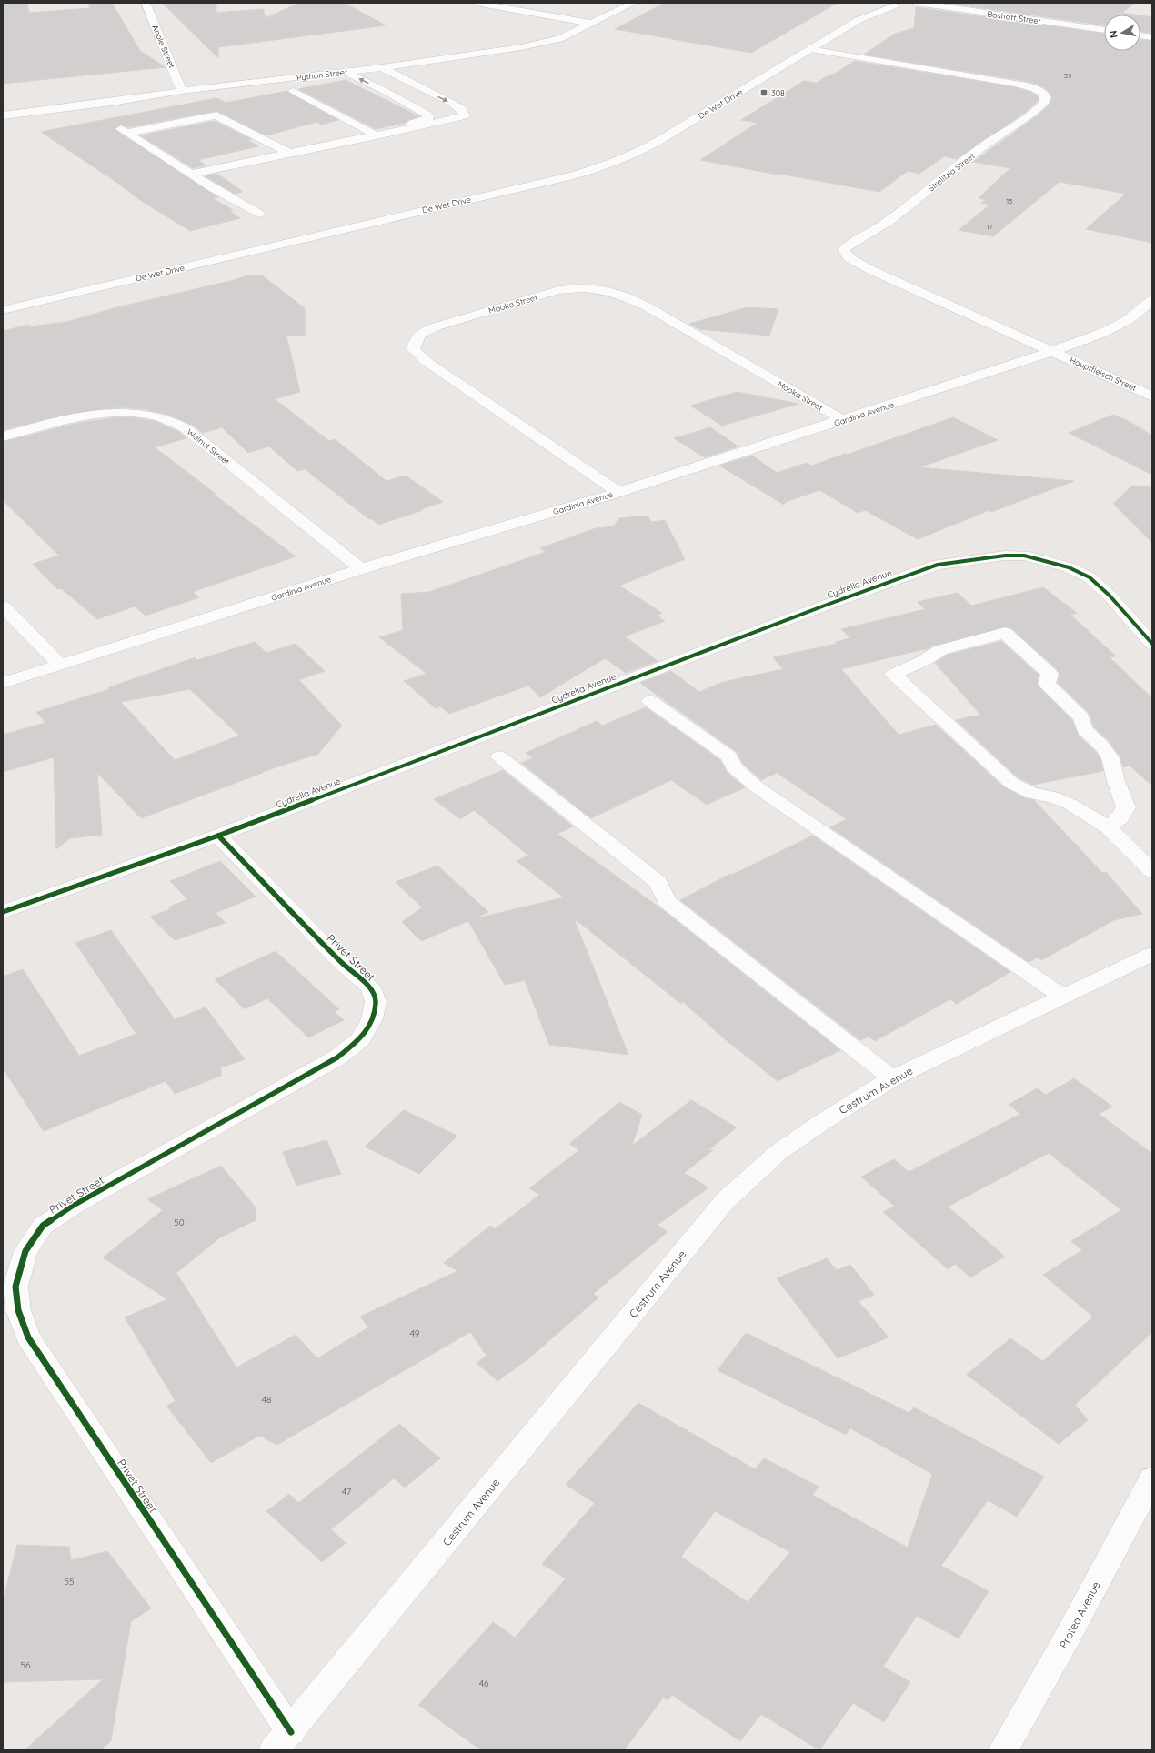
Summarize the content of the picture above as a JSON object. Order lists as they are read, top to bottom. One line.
{"streets":{"street":["Boshoff Street","Anole Street","Python Street","De Wet Drive","Strelitzia Street","Mooka Street","Hauptfleisch Street","Gardinia Avenue","Walnut Street","Cydrella Avenue","Privet Street","Cestrum Avenue","Protea Avenue"]},"crossings":[["Boshoff Street","De Wet Drive"],["Anole Street","Python Street"],["De Wet Drive","Strelitzia Street"],["Strelitzia Street","Hauptfleisch Street"],["Strelitzia Street","Gardinia Avenue"],["Mooka Street","Gardinia Avenue"],["Hauptfleisch Street","Gardinia Avenue"],["Gardinia Avenue","Walnut Street"],["Cydrella Avenue","Privet Street"],["Privet Street","Cestrum Avenue"]],"places":{"transit":["308"]},"house_numbers":["33","15","17","50","49","48","47","55","56","46"],"north":"left"}
